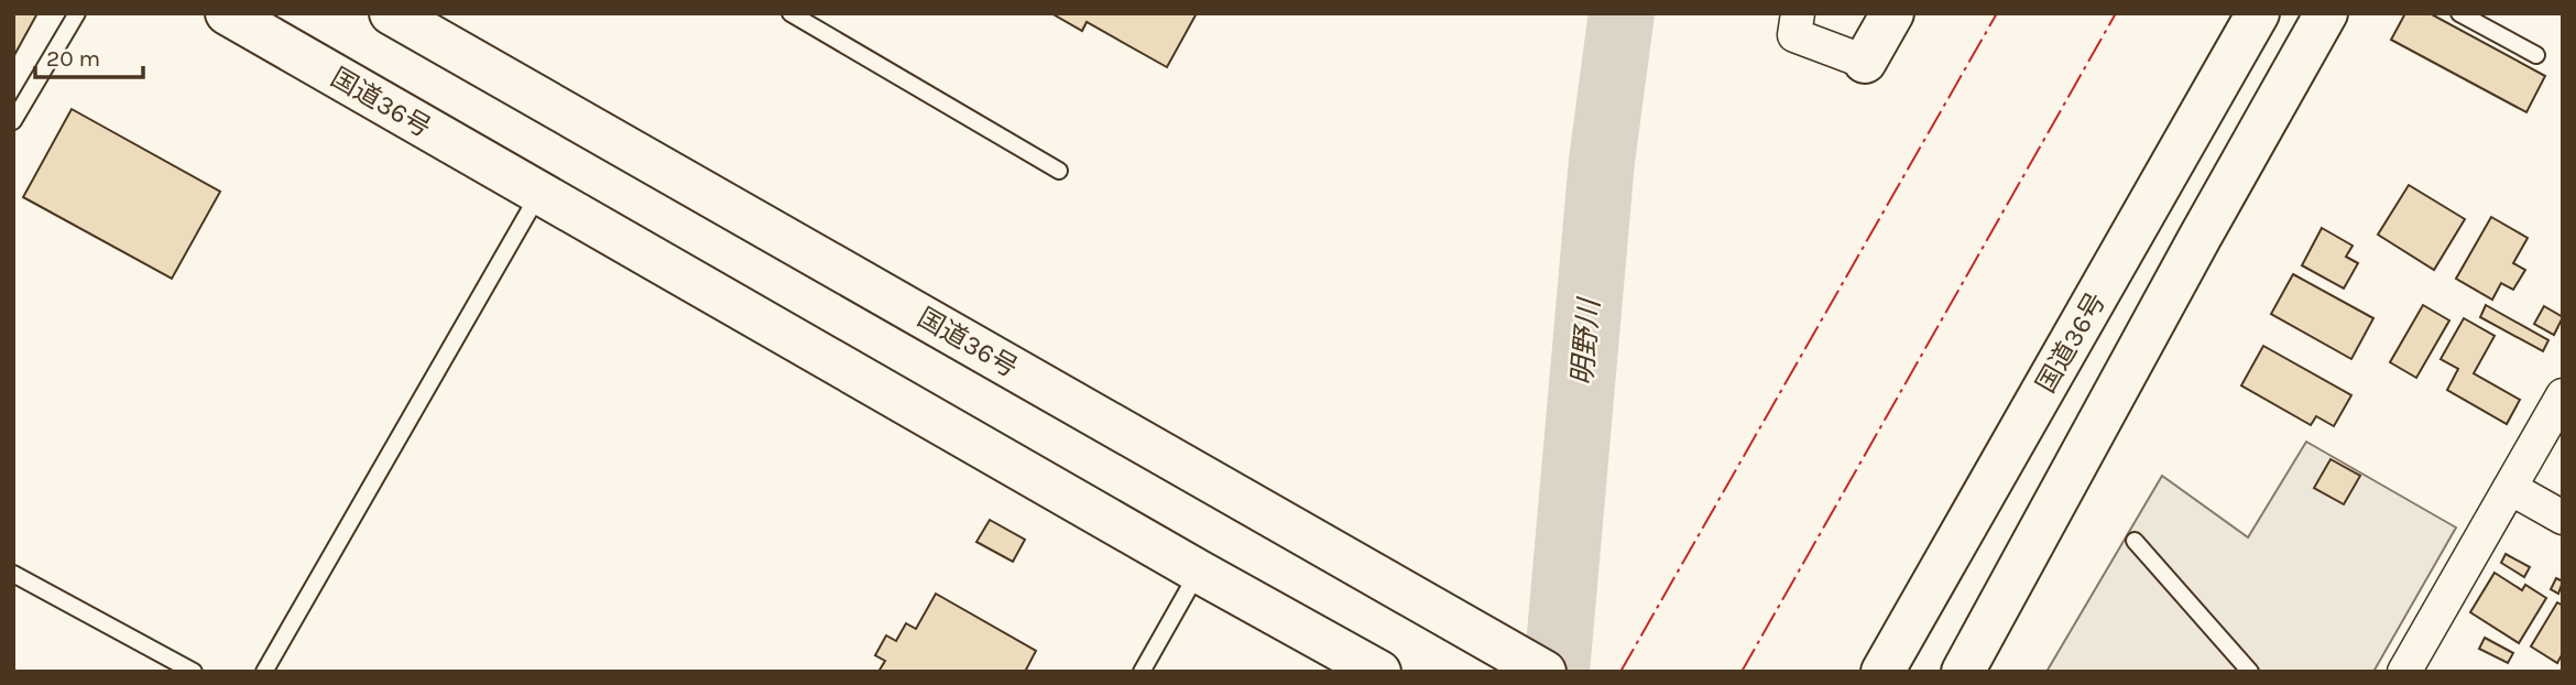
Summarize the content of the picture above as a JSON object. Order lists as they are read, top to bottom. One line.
{"streets":{"main road":["国道36号"]},"water":["明野川"],"scale_bar":"20 m"}
